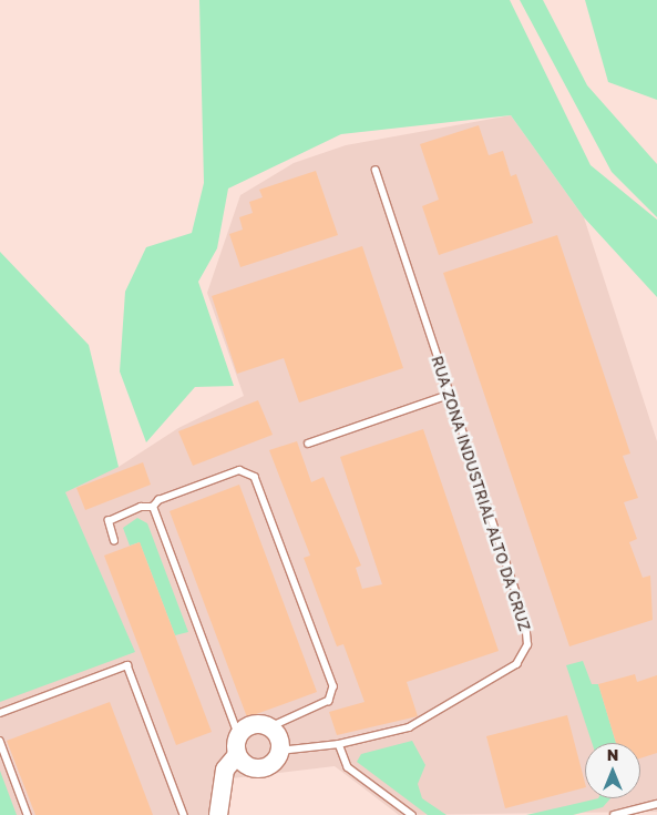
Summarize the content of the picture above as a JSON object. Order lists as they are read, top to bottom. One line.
{"streets":{"lane":["RUA ZONA INDUSTRIAL ALTO DA CRUZ"]},"north":"top"}
